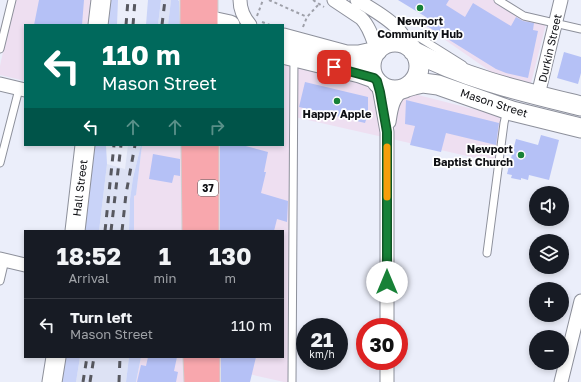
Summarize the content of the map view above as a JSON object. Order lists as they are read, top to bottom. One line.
{"streets":{"main road":["37"],"street":["Durkin Street","Mason Street","Hall Street"]},"crossings":[["Durkin Street","Mason Street"]],"places":["Newport Community Hub","Happy Apple","Newport Baptist Church"],"page":{"turn":["110 m","Mason Street"],"map_buttons":["+","−"],"eta":["18:52","Arrival","1","min","130","m"],"list":[{"name":"Turn left","note":"Mason Street","value":"110 m"}],"speed":"21 km/h","limit":"30"}}
